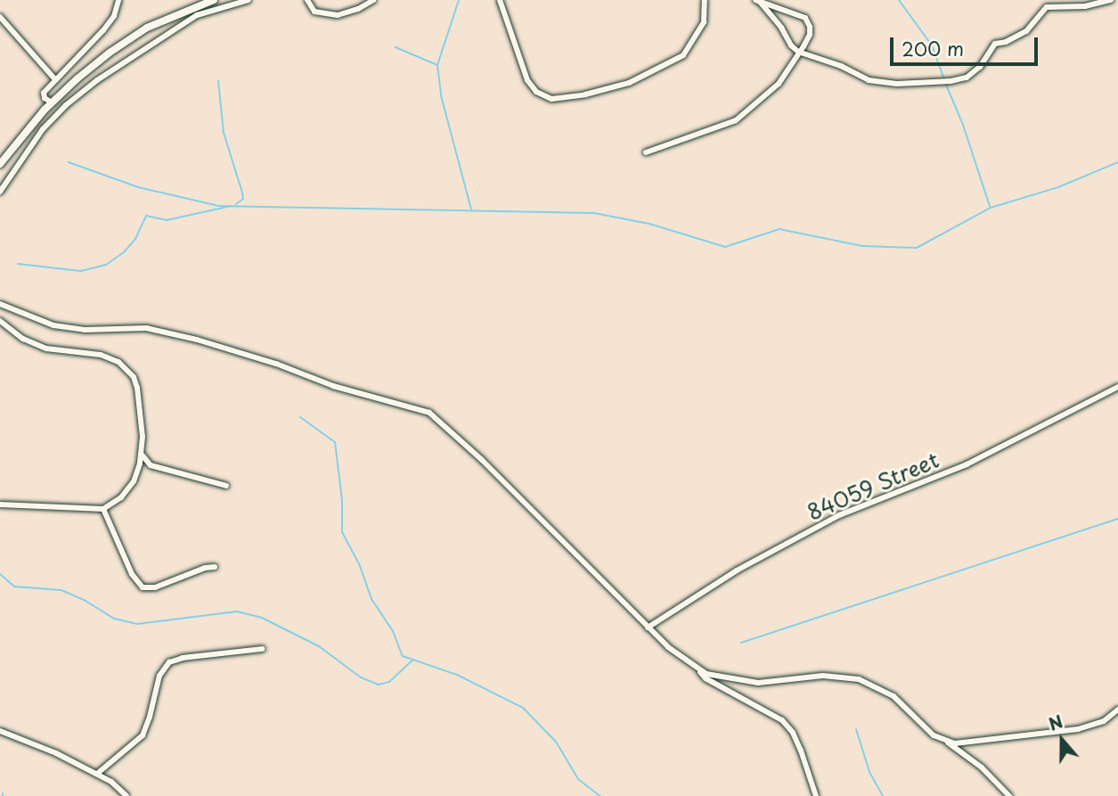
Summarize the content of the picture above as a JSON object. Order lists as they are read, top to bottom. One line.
{"streets":{"street":["84059 Street"]},"scale_bar":"200 m","north":"top"}
